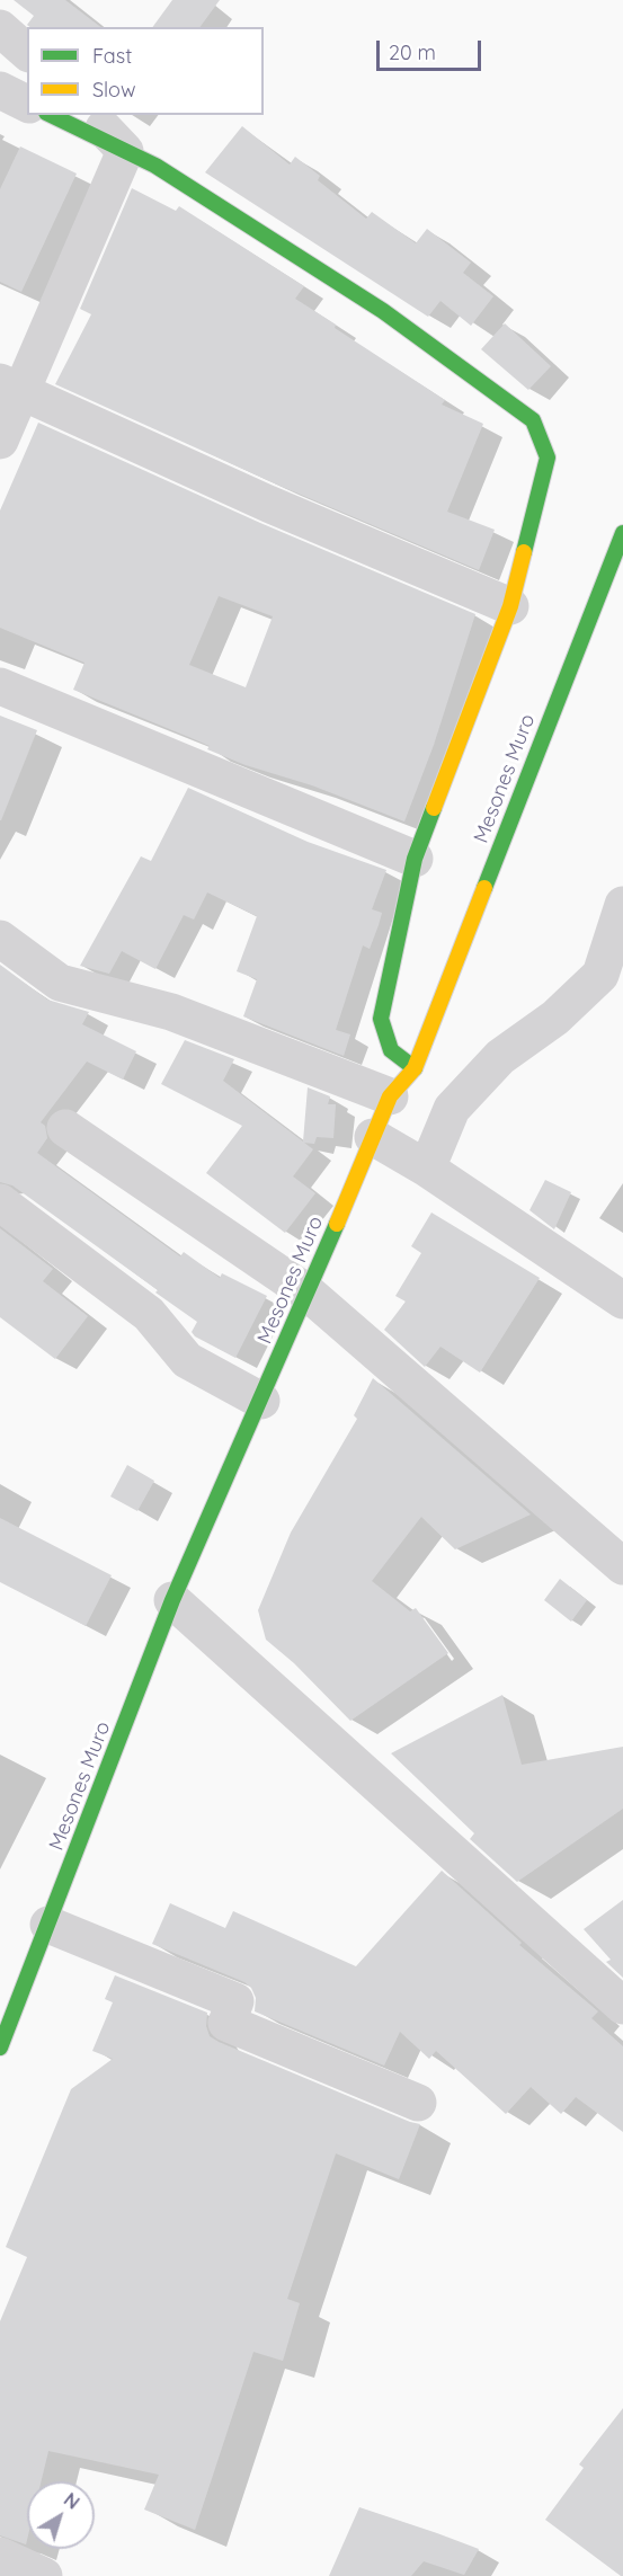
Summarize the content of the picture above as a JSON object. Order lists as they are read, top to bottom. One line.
{"streets":{"main road":["Mesones Muro"]},"legend":["Fast","Slow"],"scale_bar":"20 m","north":"top right"}
